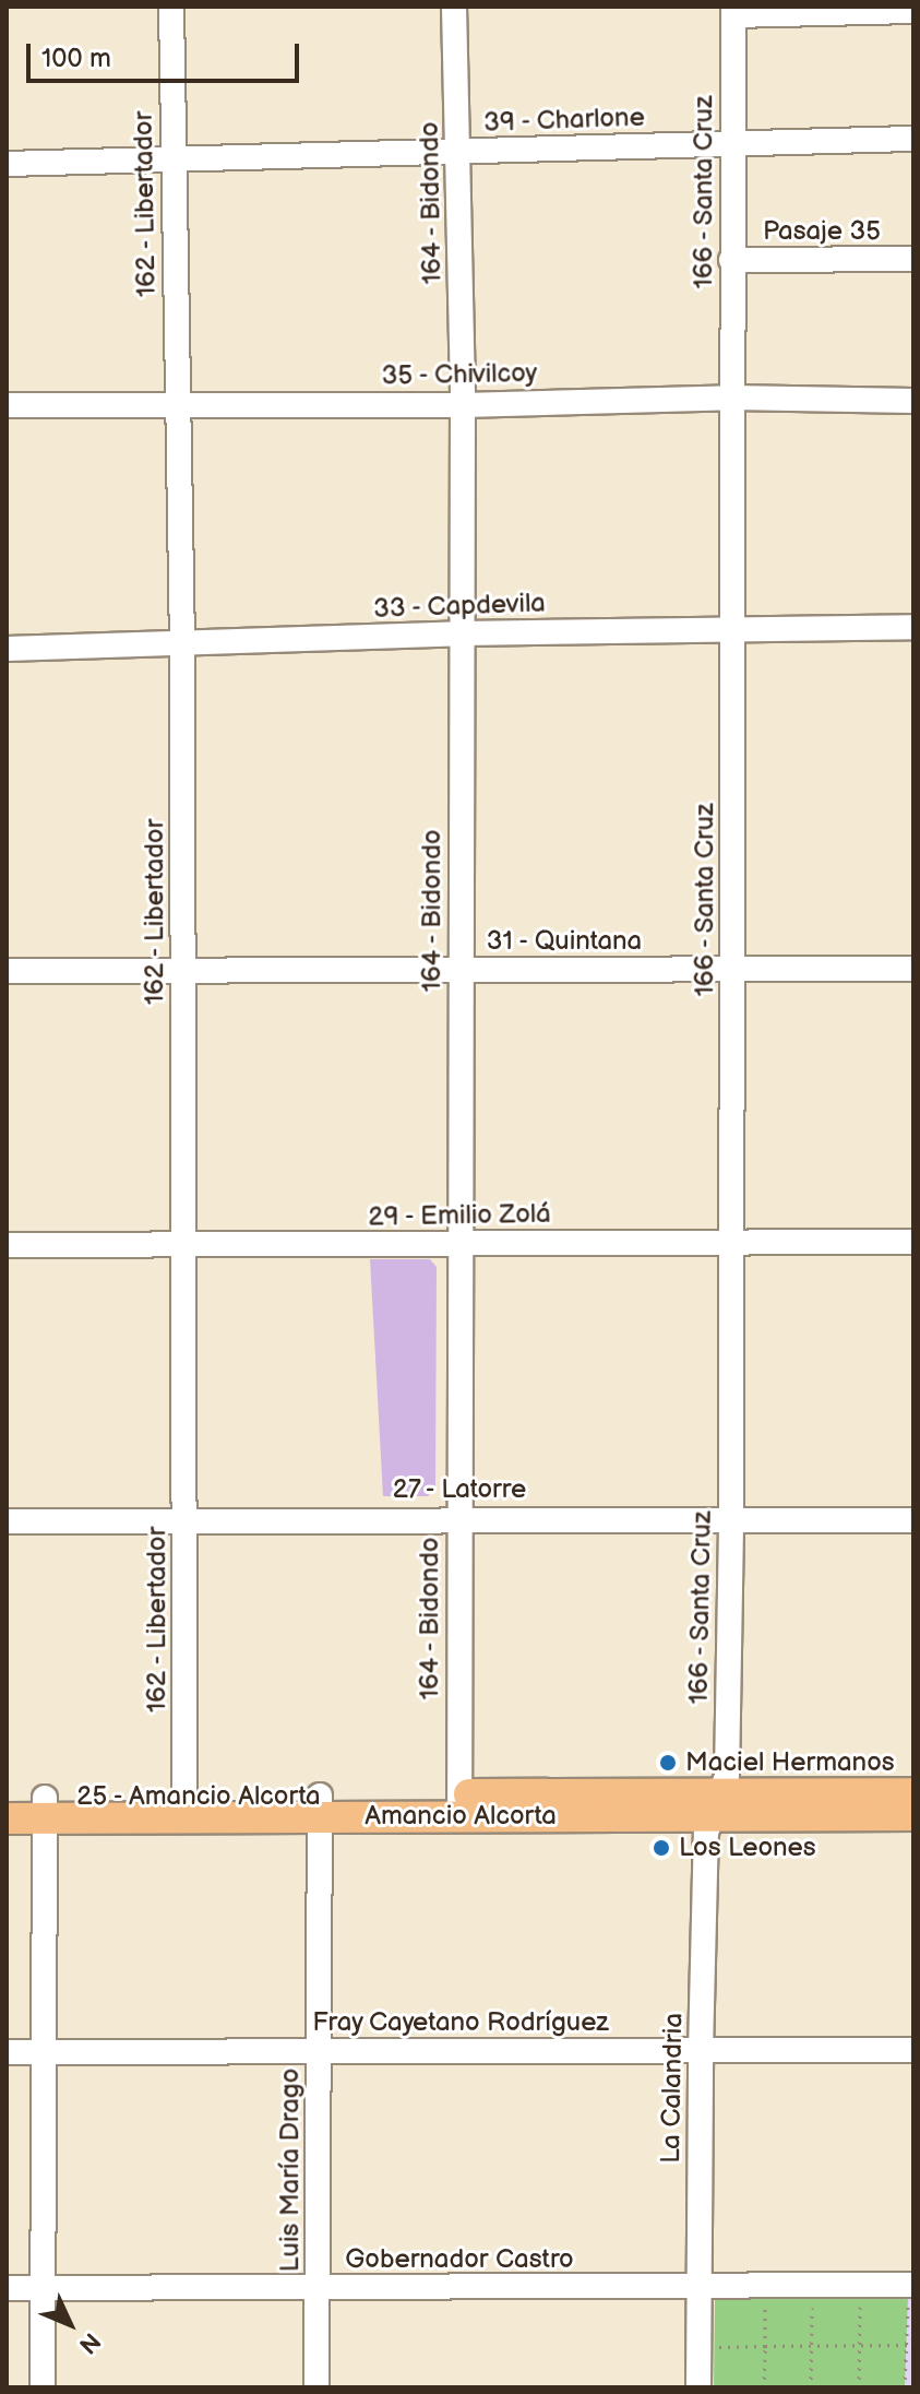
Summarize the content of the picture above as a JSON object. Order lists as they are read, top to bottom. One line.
{"streets":{"main road":["25 - Amancio Alcorta"],"street":["39 - Charlone","166 - Santa Cruz","164 - Bidondo","162 - Libertador","Pasaje 35","35 - Chivilcoy","33 - Capdevila","31 - Quintana","29 - Emilio Zolá","27 - Latorre","Fray Cayetano Rodríguez","La Calandria","Luis María Drago","Gobernador Castro"]},"crossings":[["39 - Charlone","166 - Santa Cruz"],["39 - Charlone","164 - Bidondo"],["39 - Charlone","162 - Libertador"],["166 - Santa Cruz","Pasaje 35"],["166 - Santa Cruz","35 - Chivilcoy"],["166 - Santa Cruz","33 - Capdevila"],["166 - Santa Cruz","31 - Quintana"],["166 - Santa Cruz","29 - Emilio Zolá"],["166 - Santa Cruz","27 - Latorre"],["166 - Santa Cruz","25 - Amancio Alcorta"],["166 - Santa Cruz","La Calandria"],["164 - Bidondo","35 - Chivilcoy"],["164 - Bidondo","33 - Capdevila"],["164 - Bidondo","31 - Quintana"],["164 - Bidondo","29 - Emilio Zolá"],["164 - Bidondo","27 - Latorre"],["164 - Bidondo","25 - Amancio Alcorta"],["162 - Libertador","35 - Chivilcoy"],["162 - Libertador","33 - Capdevila"],["162 - Libertador","31 - Quintana"],["162 - Libertador","29 - Emilio Zolá"],["162 - Libertador","27 - Latorre"],["162 - Libertador","25 - Amancio Alcorta"],["25 - Amancio Alcorta","La Calandria"],["25 - Amancio Alcorta","Luis María Drago"],["Fray Cayetano Rodríguez","La Calandria"],["Fray Cayetano Rodríguez","Luis María Drago"],["La Calandria","Gobernador Castro"],["Luis María Drago","Gobernador Castro"]],"places":["Maciel Hermanos","Los Leones"],"scale_bar":"100 m","north":"bottom right"}
